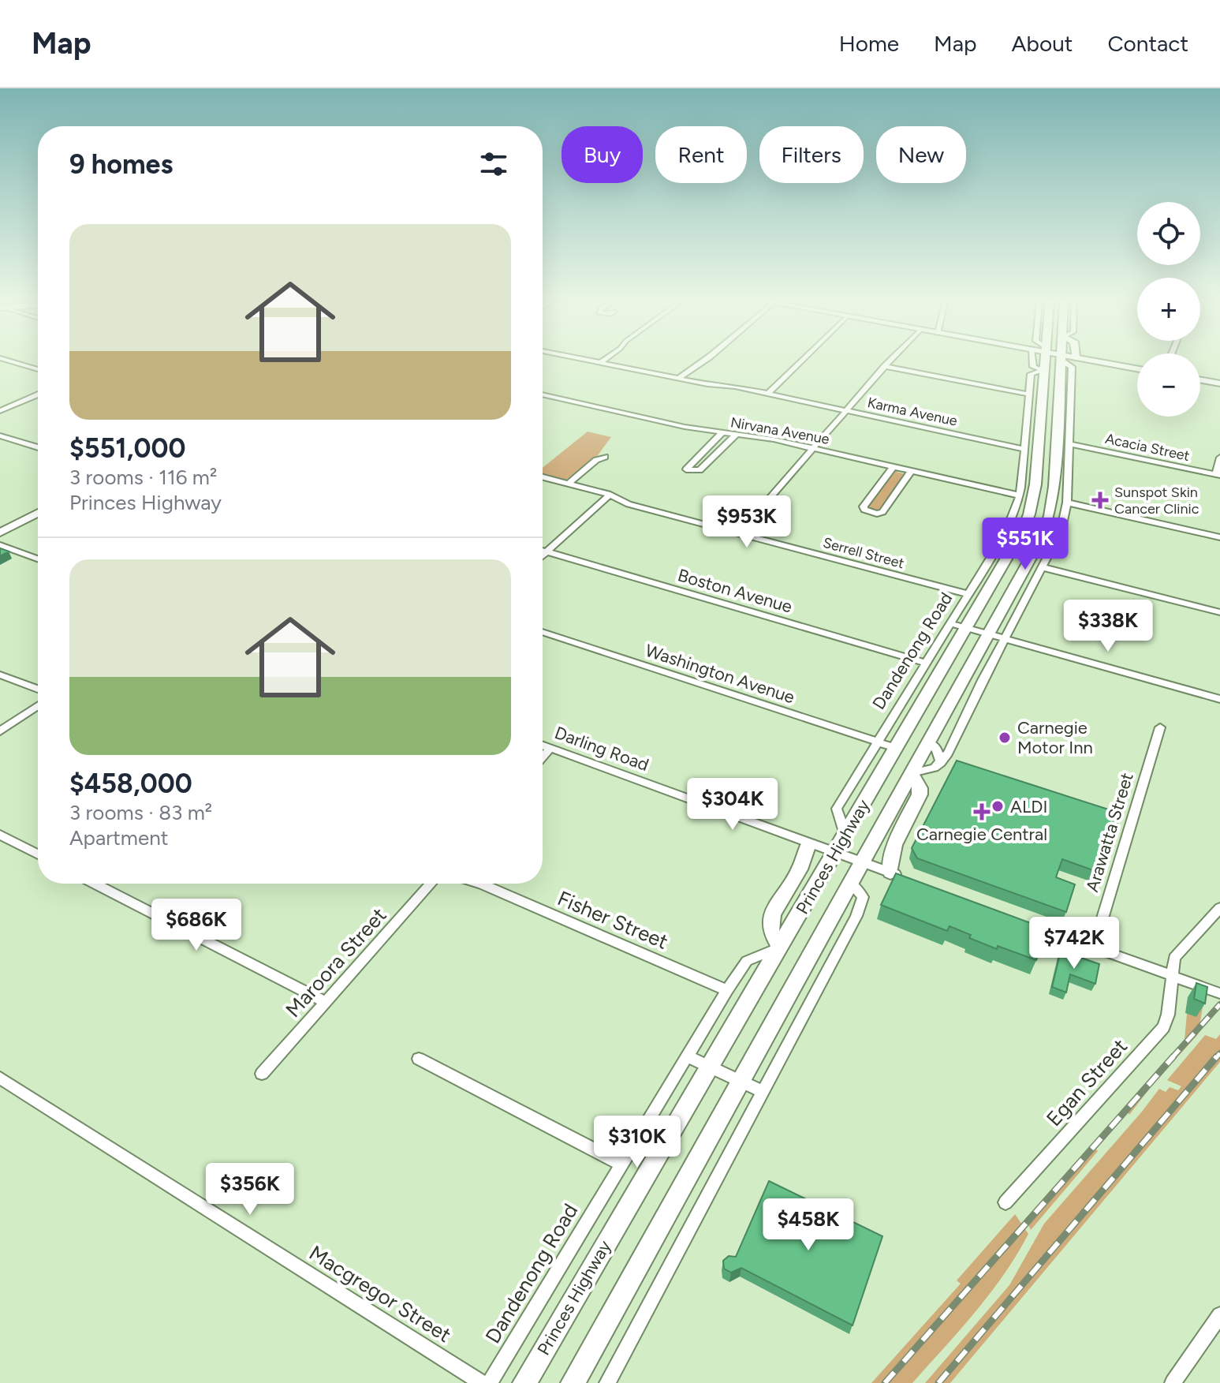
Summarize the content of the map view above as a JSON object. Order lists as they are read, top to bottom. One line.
{"streets":{"highway":["Princes Highway"],"street":["Karma Avenue","Nirvana Avenue","Acacia Street","Serrell Street","Boston Avenue","Dandenong Road","Washington Avenue","Darling Road","Arawatta Street","Fisher Street","Maroora Street","Egan Street","Macgregor Street"]},"crossings":[["Karma Avenue","Dandenong Road"],["Nirvana Avenue","Dandenong Road"],["Serrell Street","Dandenong Road"],["Boston Avenue","Dandenong Road"],["Dandenong Road","Washington Avenue"],["Dandenong Road","Princes Highway"],["Dandenong Road","Fisher Street"],["Washington Avenue","Princes Highway"],["Darling Road","Princes Highway"]],"places":{"health":["Sunspot Skin Cancer Clinic","Carnegie Central"],"other":["Carnegie Motor Inn","ALDI"]},"page":{"header":"Map","nav":["Home","Map","About","Contact"],"chip":["Buy","Rent","Filters","New"],"heading":"9 homes","map_buttons":["+","−"],"list":[{"name":"$551,000","note":"3 rooms · 116 m² · Princes Highway"},{"name":"$458,000","note":"3 rooms · 83 m² · Apartment"}],"price":["$953K","$551K","$338K","$304K","$686K","$742K","$310K","$356K","$458K"]}}
